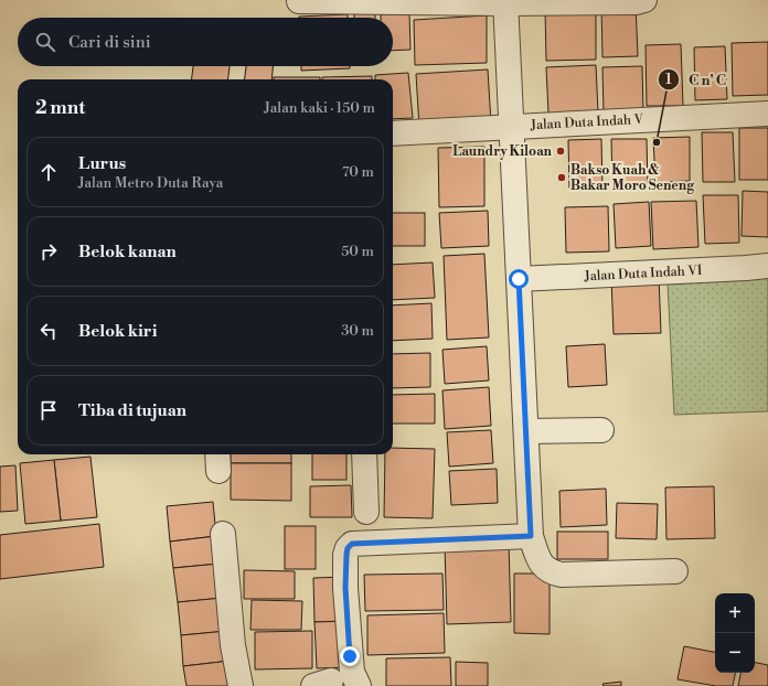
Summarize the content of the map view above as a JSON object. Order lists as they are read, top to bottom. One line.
{"streets":{"street":["Jalan Duta Indah V","Jalan Duta Indah VI"]},"places":["C n' C","Laundry Kiloan","Bakso Kuah & Bakar Moro Seneng"],"page":{"search":"Cari di sini","heading":["2 mnt","Jalan kaki · 150 m"],"list":[["Lurus","Jalan Metro Duta Raya","70 m"],["Belok kanan","50 m"],["Belok kiri","30 m"],"Tiba di tujuan"],"map_buttons":["+","−"]}}
